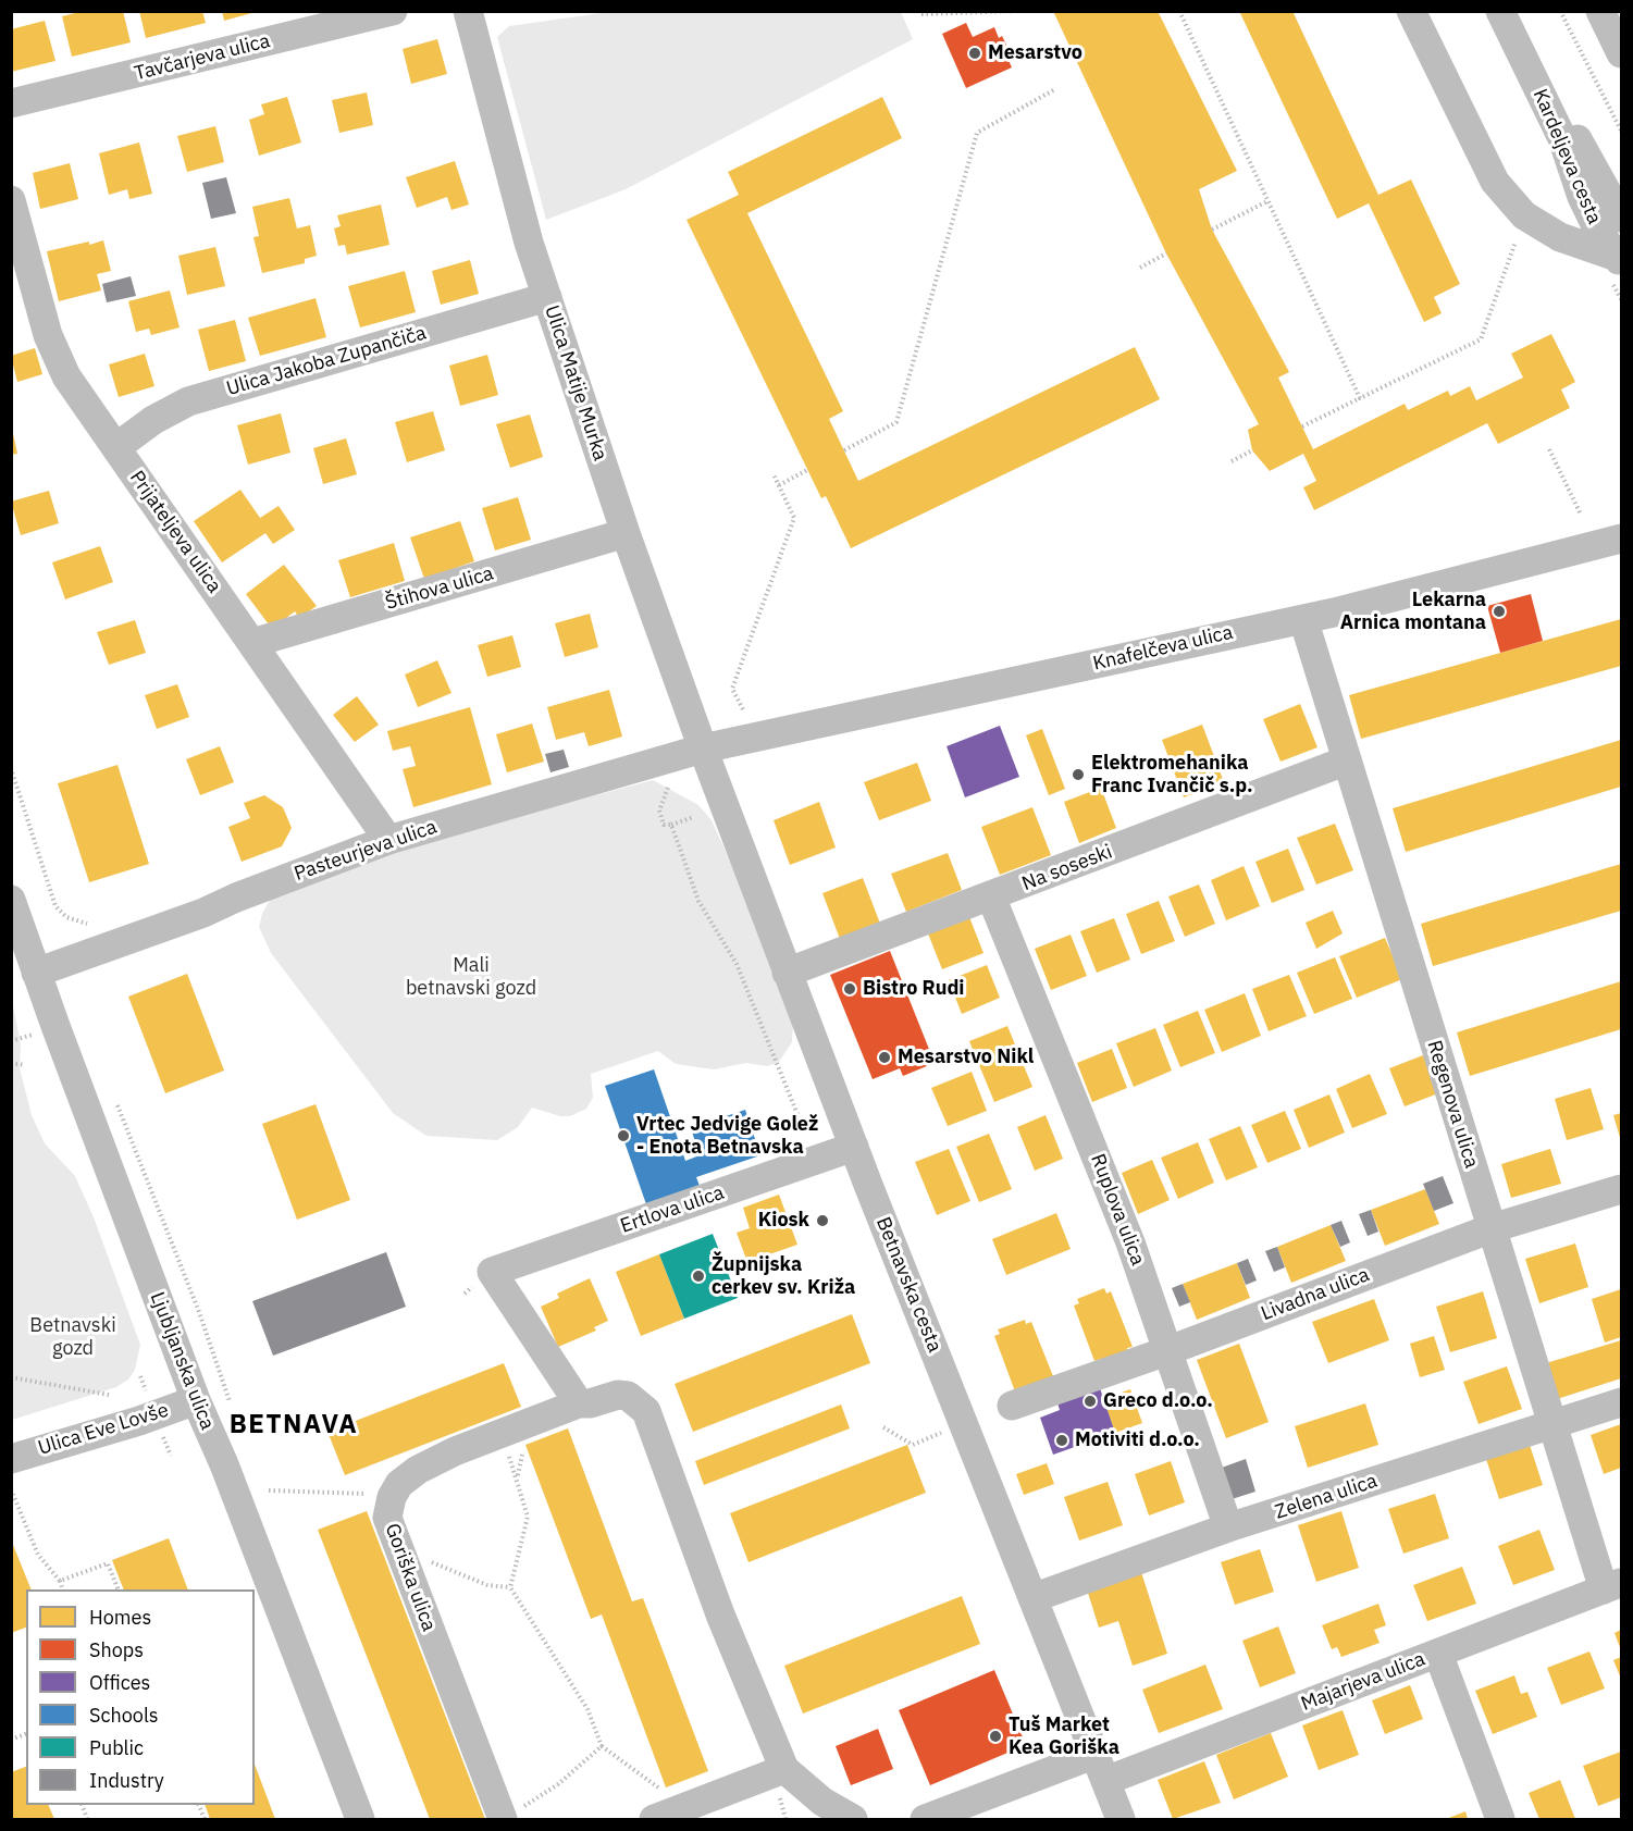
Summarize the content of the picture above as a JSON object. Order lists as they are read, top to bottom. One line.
{"streets":{"street":["Tavčarjeva ulica","Kardeljeva cesta","Ulica Jakoba Zupančiča","Ulica Matije Murka","Prijateljeva ulica","Štihova ulica","Knafelčeva ulica","Pasteurjeva ulica","Na soseski","Regenova ulica","Ertlova ulica","Ruplova ulica","Betnavska cesta","Livadna ulica","Ljubljanska ulica","Ulica Eve Lovše","Zelena ulica","Goriška ulica","Majarjeva ulica"]},"crossings":[["Ulica Jakoba Zupančiča","Ulica Matije Murka"],["Ulica Jakoba Zupančiča","Prijateljeva ulica"],["Ulica Matije Murka","Štihova ulica"],["Ulica Matije Murka","Knafelčeva ulica"],["Ulica Matije Murka","Pasteurjeva ulica"],["Ulica Matije Murka","Betnavska cesta"],["Prijateljeva ulica","Štihova ulica"],["Prijateljeva ulica","Pasteurjeva ulica"],["Knafelčeva ulica","Pasteurjeva ulica"],["Knafelčeva ulica","Regenova ulica"],["Knafelčeva ulica","Betnavska cesta"],["Pasteurjeva ulica","Betnavska cesta"],["Pasteurjeva ulica","Ljubljanska ulica"],["Na soseski","Regenova ulica"],["Na soseski","Ruplova ulica"],["Na soseski","Betnavska cesta"],["Regenova ulica","Livadna ulica"],["Regenova ulica","Zelena ulica"],["Regenova ulica","Majarjeva ulica"],["Ertlova ulica","Betnavska cesta"],["Ertlova ulica","Goriška ulica"],["Ruplova ulica","Livadna ulica"],["Ruplova ulica","Zelena ulica"],["Betnavska cesta","Zelena ulica"],["Betnavska cesta","Majarjeva ulica"],["Ljubljanska ulica","Ulica Eve Lovše"]],"districts":["BETNAVA"],"parks":["Mali betnavski gozd","Betnavski gozd"],"places":["Mesarstvo","Lekarna Arnica montana","Elektromehanika Franc Ivančič s.p.","Bistro Rudi","Mesarstvo Nikl","Vrtec Jedvige Golež - Enota Betnavska","Kiosk","Župnijska cerkev sv. Križa","Greco d.o.o.","Motiviti d.o.o.","Tuš Market Kea Goriška"],"legend":["Homes","Shops","Offices","Schools","Public","Industry"]}
